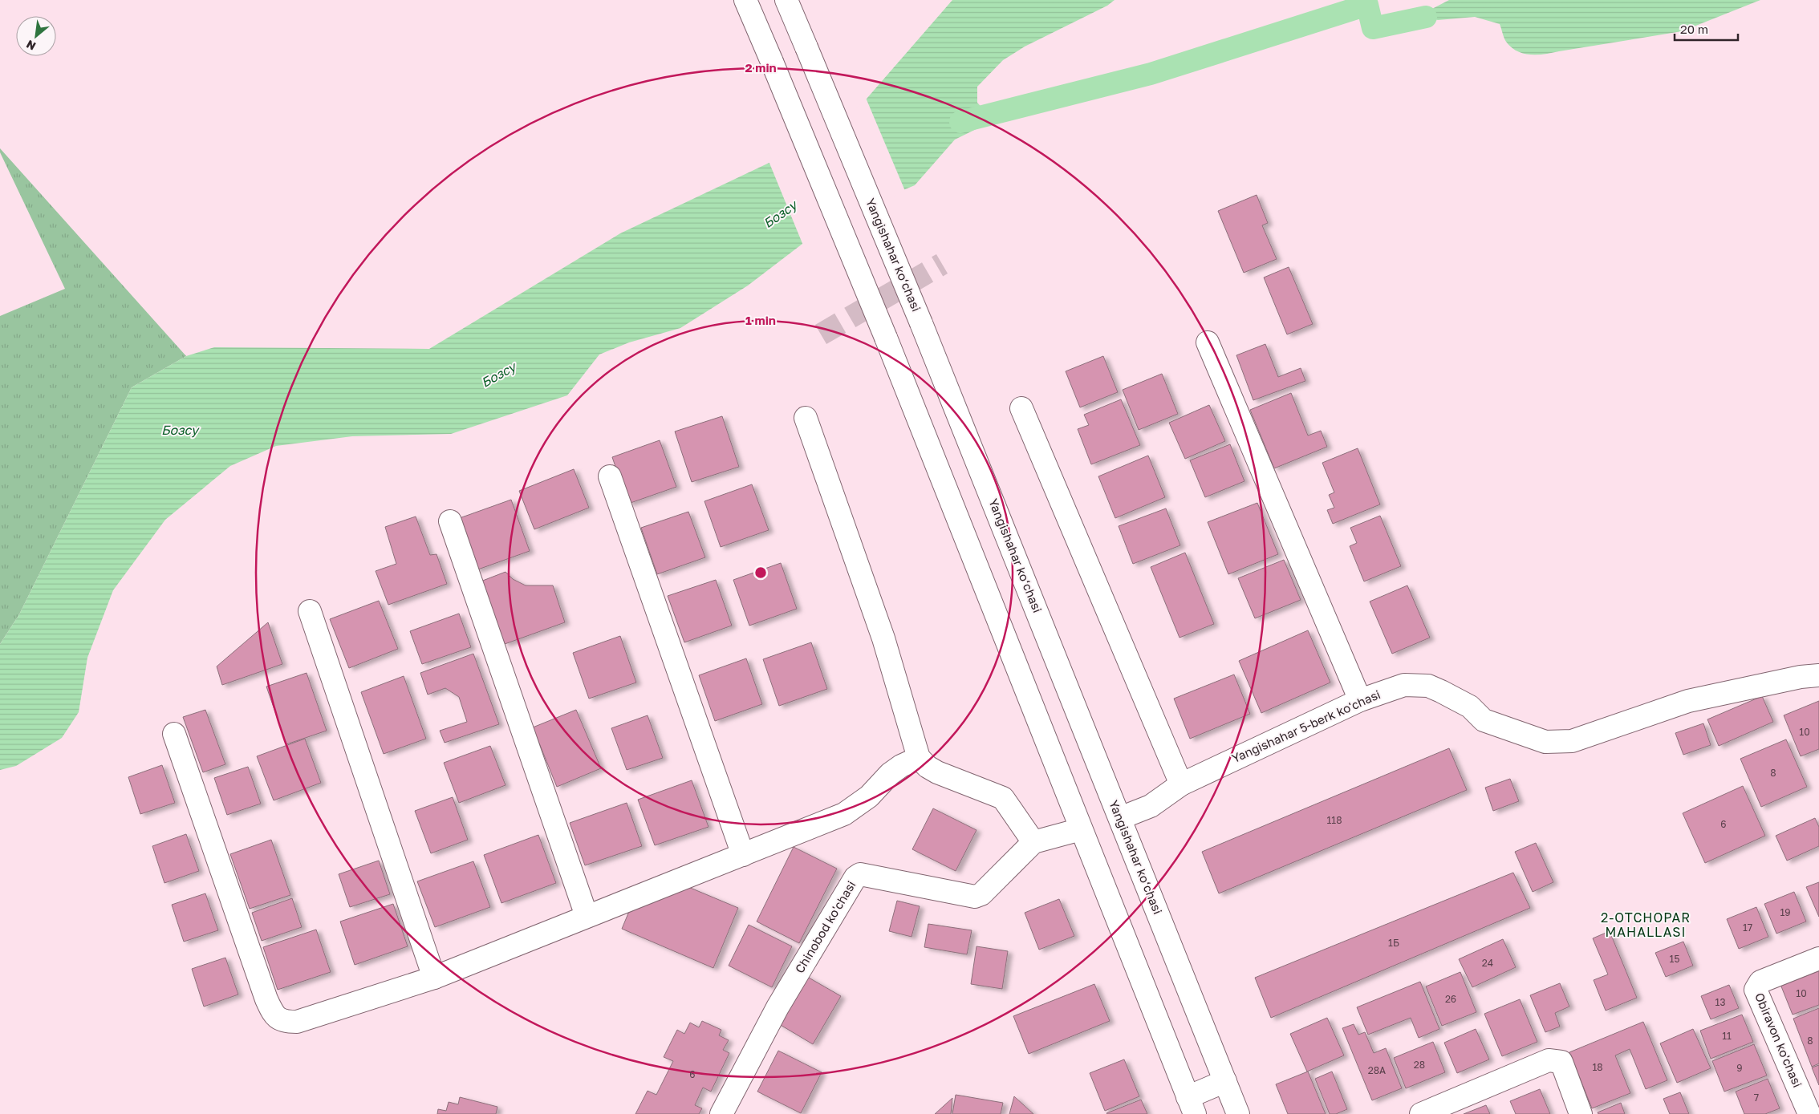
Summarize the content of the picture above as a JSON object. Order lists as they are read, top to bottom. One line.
{"streets":{"street":["Yangishahar ko‘chasi","Yangishahar 5-berk ko'chasi","Chinobod ko'chasi","Obiravon ko'chasi"]},"crossings":[["Yangishahar ko‘chasi","Yangishahar 5-berk ko'chasi"]],"districts":["2-OTCHOPAR MAHALLASI"],"water":["Бозсу"],"house_numbers":["10","8","118","6","19","17","1Б","15","24","10","26","13","11","8","28","18","9","28A","6","7"],"scale_bar":"20 m","north":"bottom left","rings":["2 min","1 min"]}
